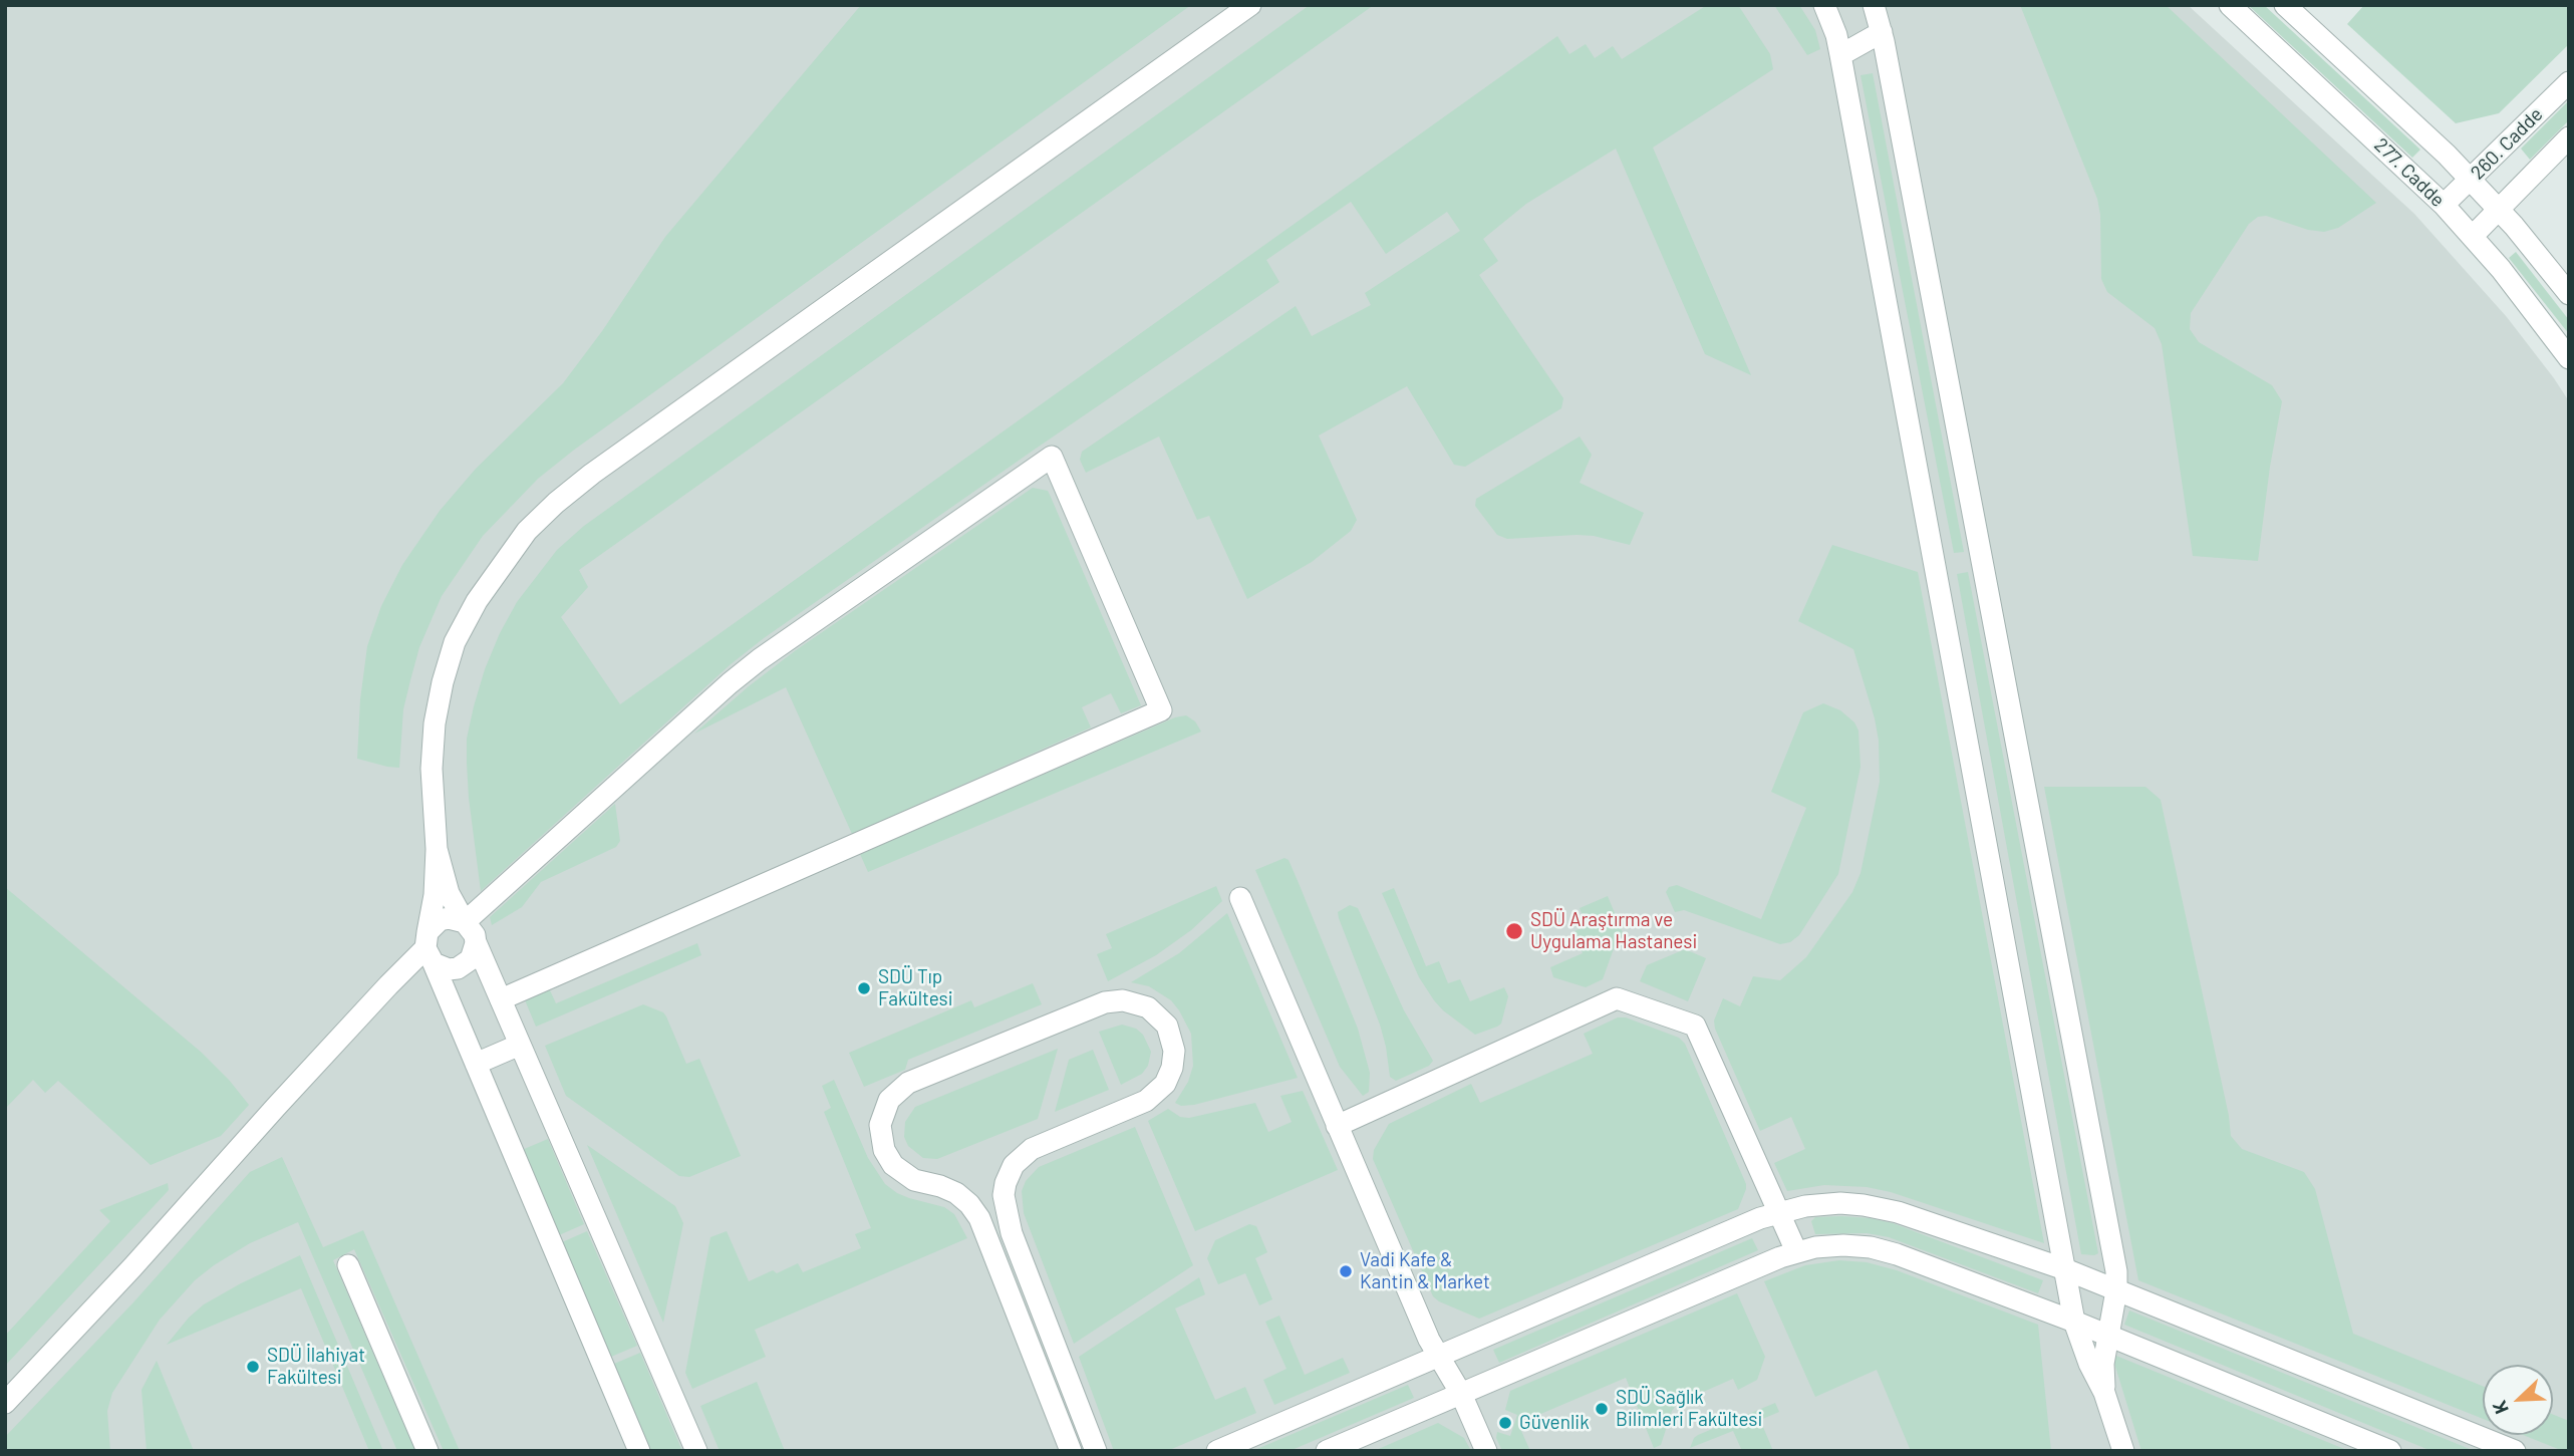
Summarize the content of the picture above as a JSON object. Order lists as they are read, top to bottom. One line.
{"streets":{"street":["260. Cadde","277. Cadde"]},"crossings":[["260. Cadde","277. Cadde"]],"places":["SDÜ Araştırma ve Uygulama Hastanesi","SDÜ Tıp Fakültesi","Vadi Kafe & Kantin & Market","SDÜ İlahiyat Fakültesi","SDÜ Sağlık Bilimleri Fakültesi","Güvenlik"],"north":"bottom left"}
